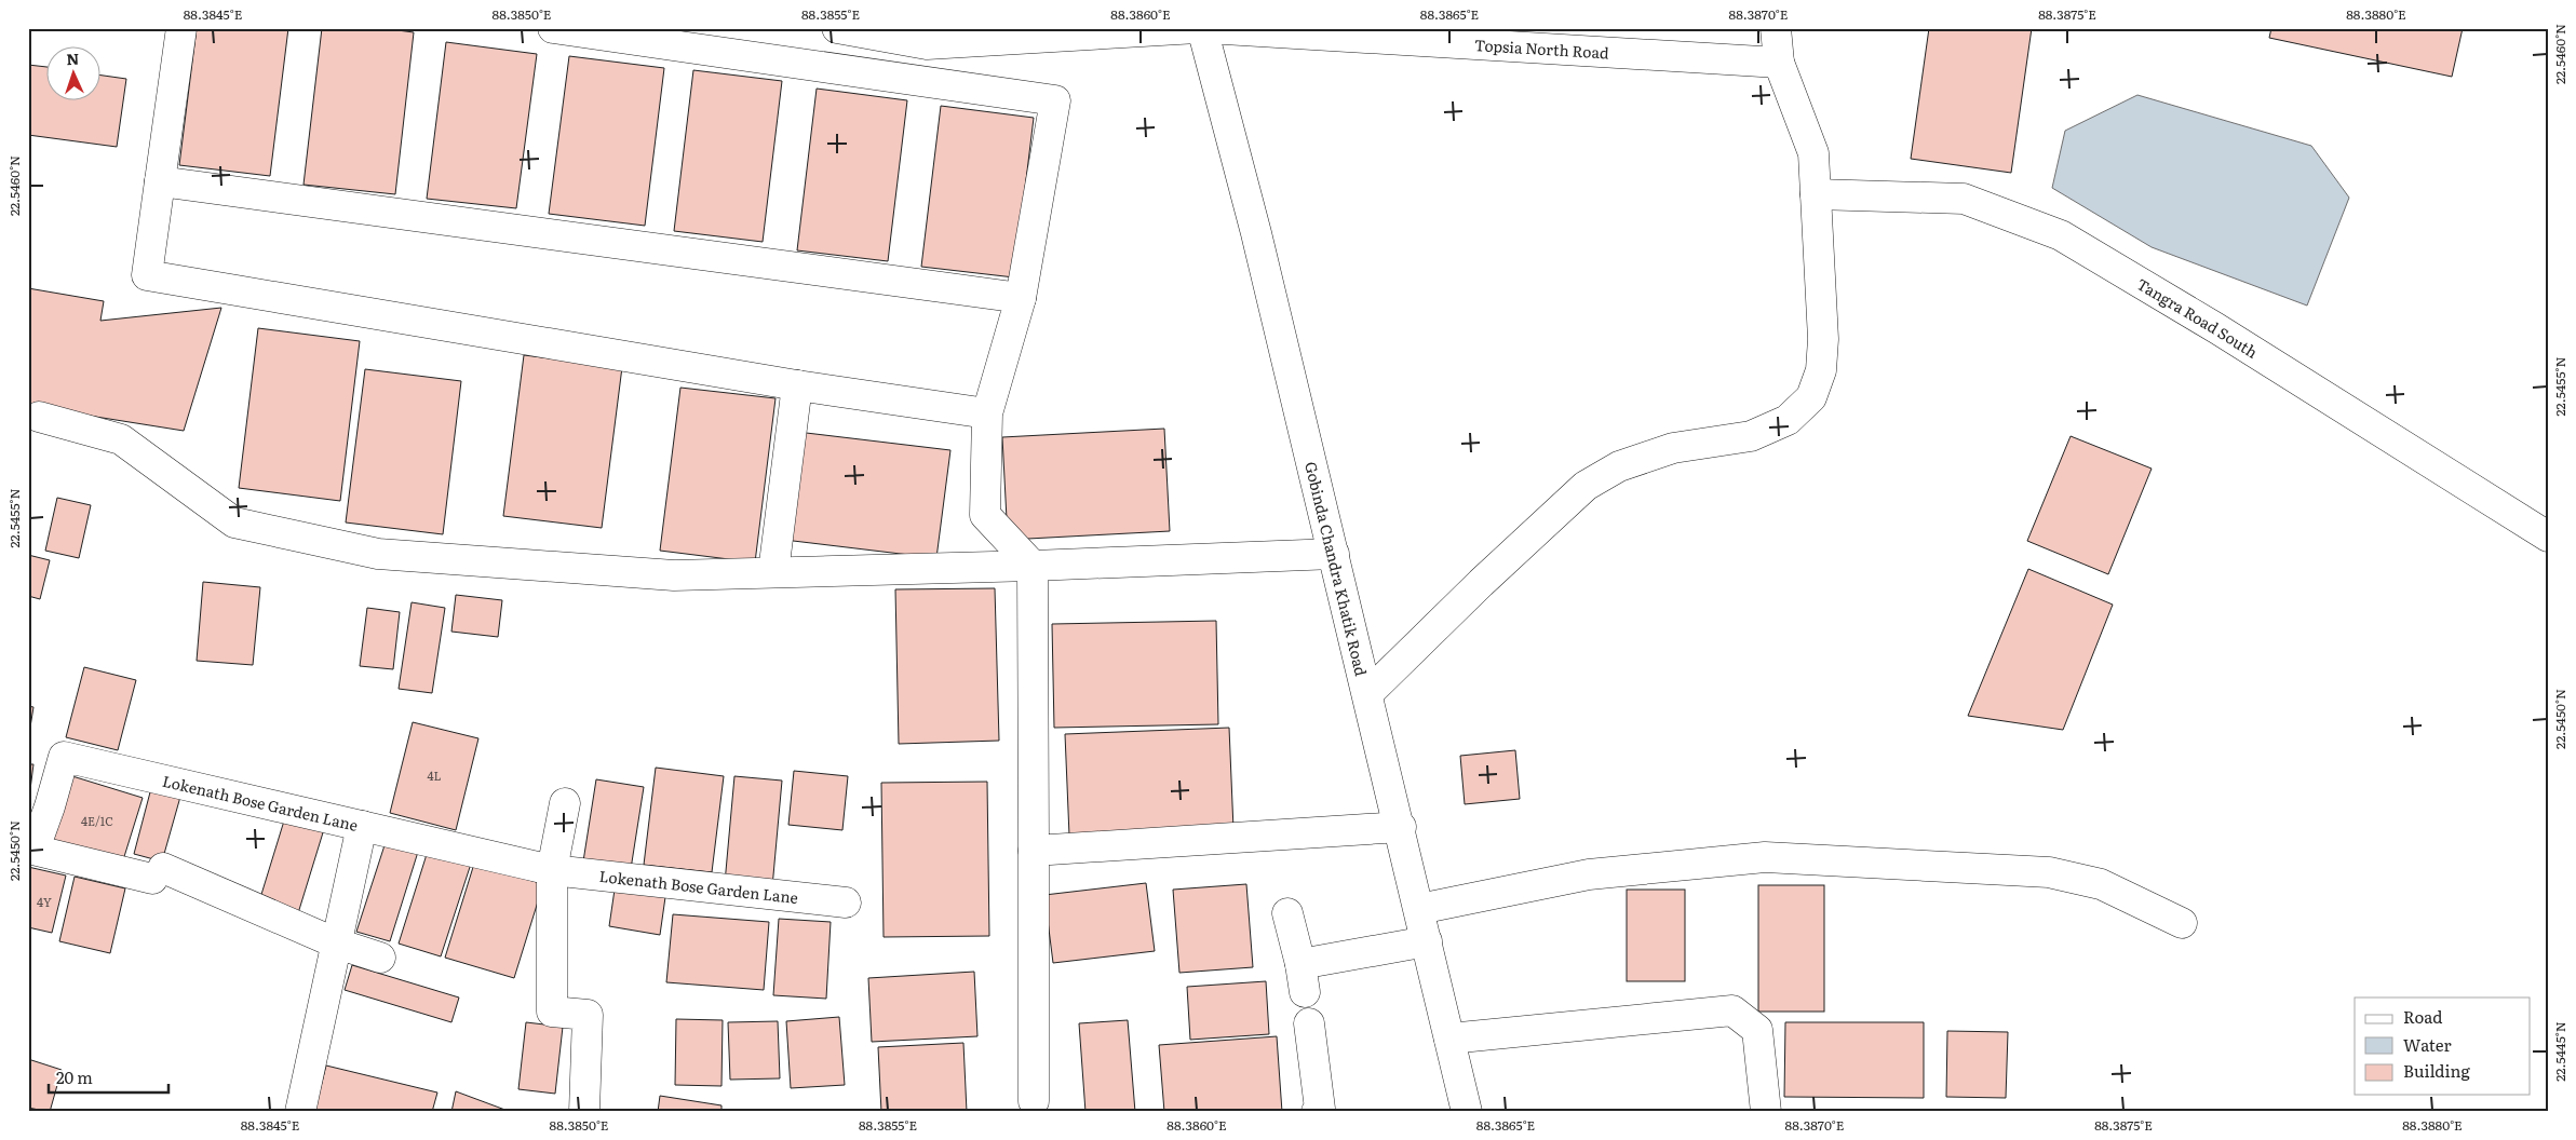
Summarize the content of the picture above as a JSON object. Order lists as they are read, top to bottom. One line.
{"streets":{"street":["Topsia North Road","Tangra Road South","Gobinda Chandra Khatik Road","Lokenath Bose Garden Lane"]},"house_numbers":["4L","4E/1C","4Y"],"legend":["Road","Water","Building"],"scale_bar":"20 m","north":"top","coordinates":["88.3845°E","88.3850°E","88.3855°E","88.3860°E","88.3865°E","88.3870°E","88.3875°E","88.3880°E","22.5460°N","22.5455°N","22.5450°N","22.5445°N"]}
